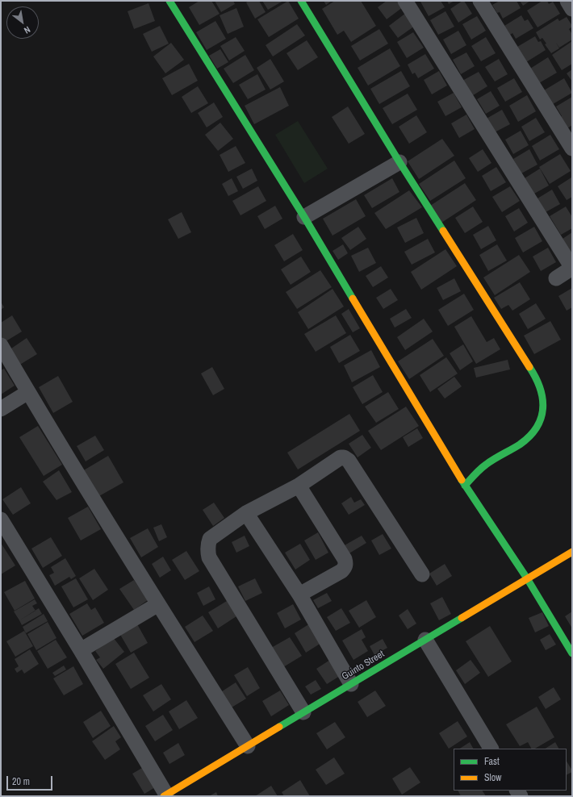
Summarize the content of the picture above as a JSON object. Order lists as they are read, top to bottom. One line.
{"streets":{"street":["Guinto Street"]},"legend":["Fast","Slow"],"scale_bar":"20 m","north":"bottom right"}
